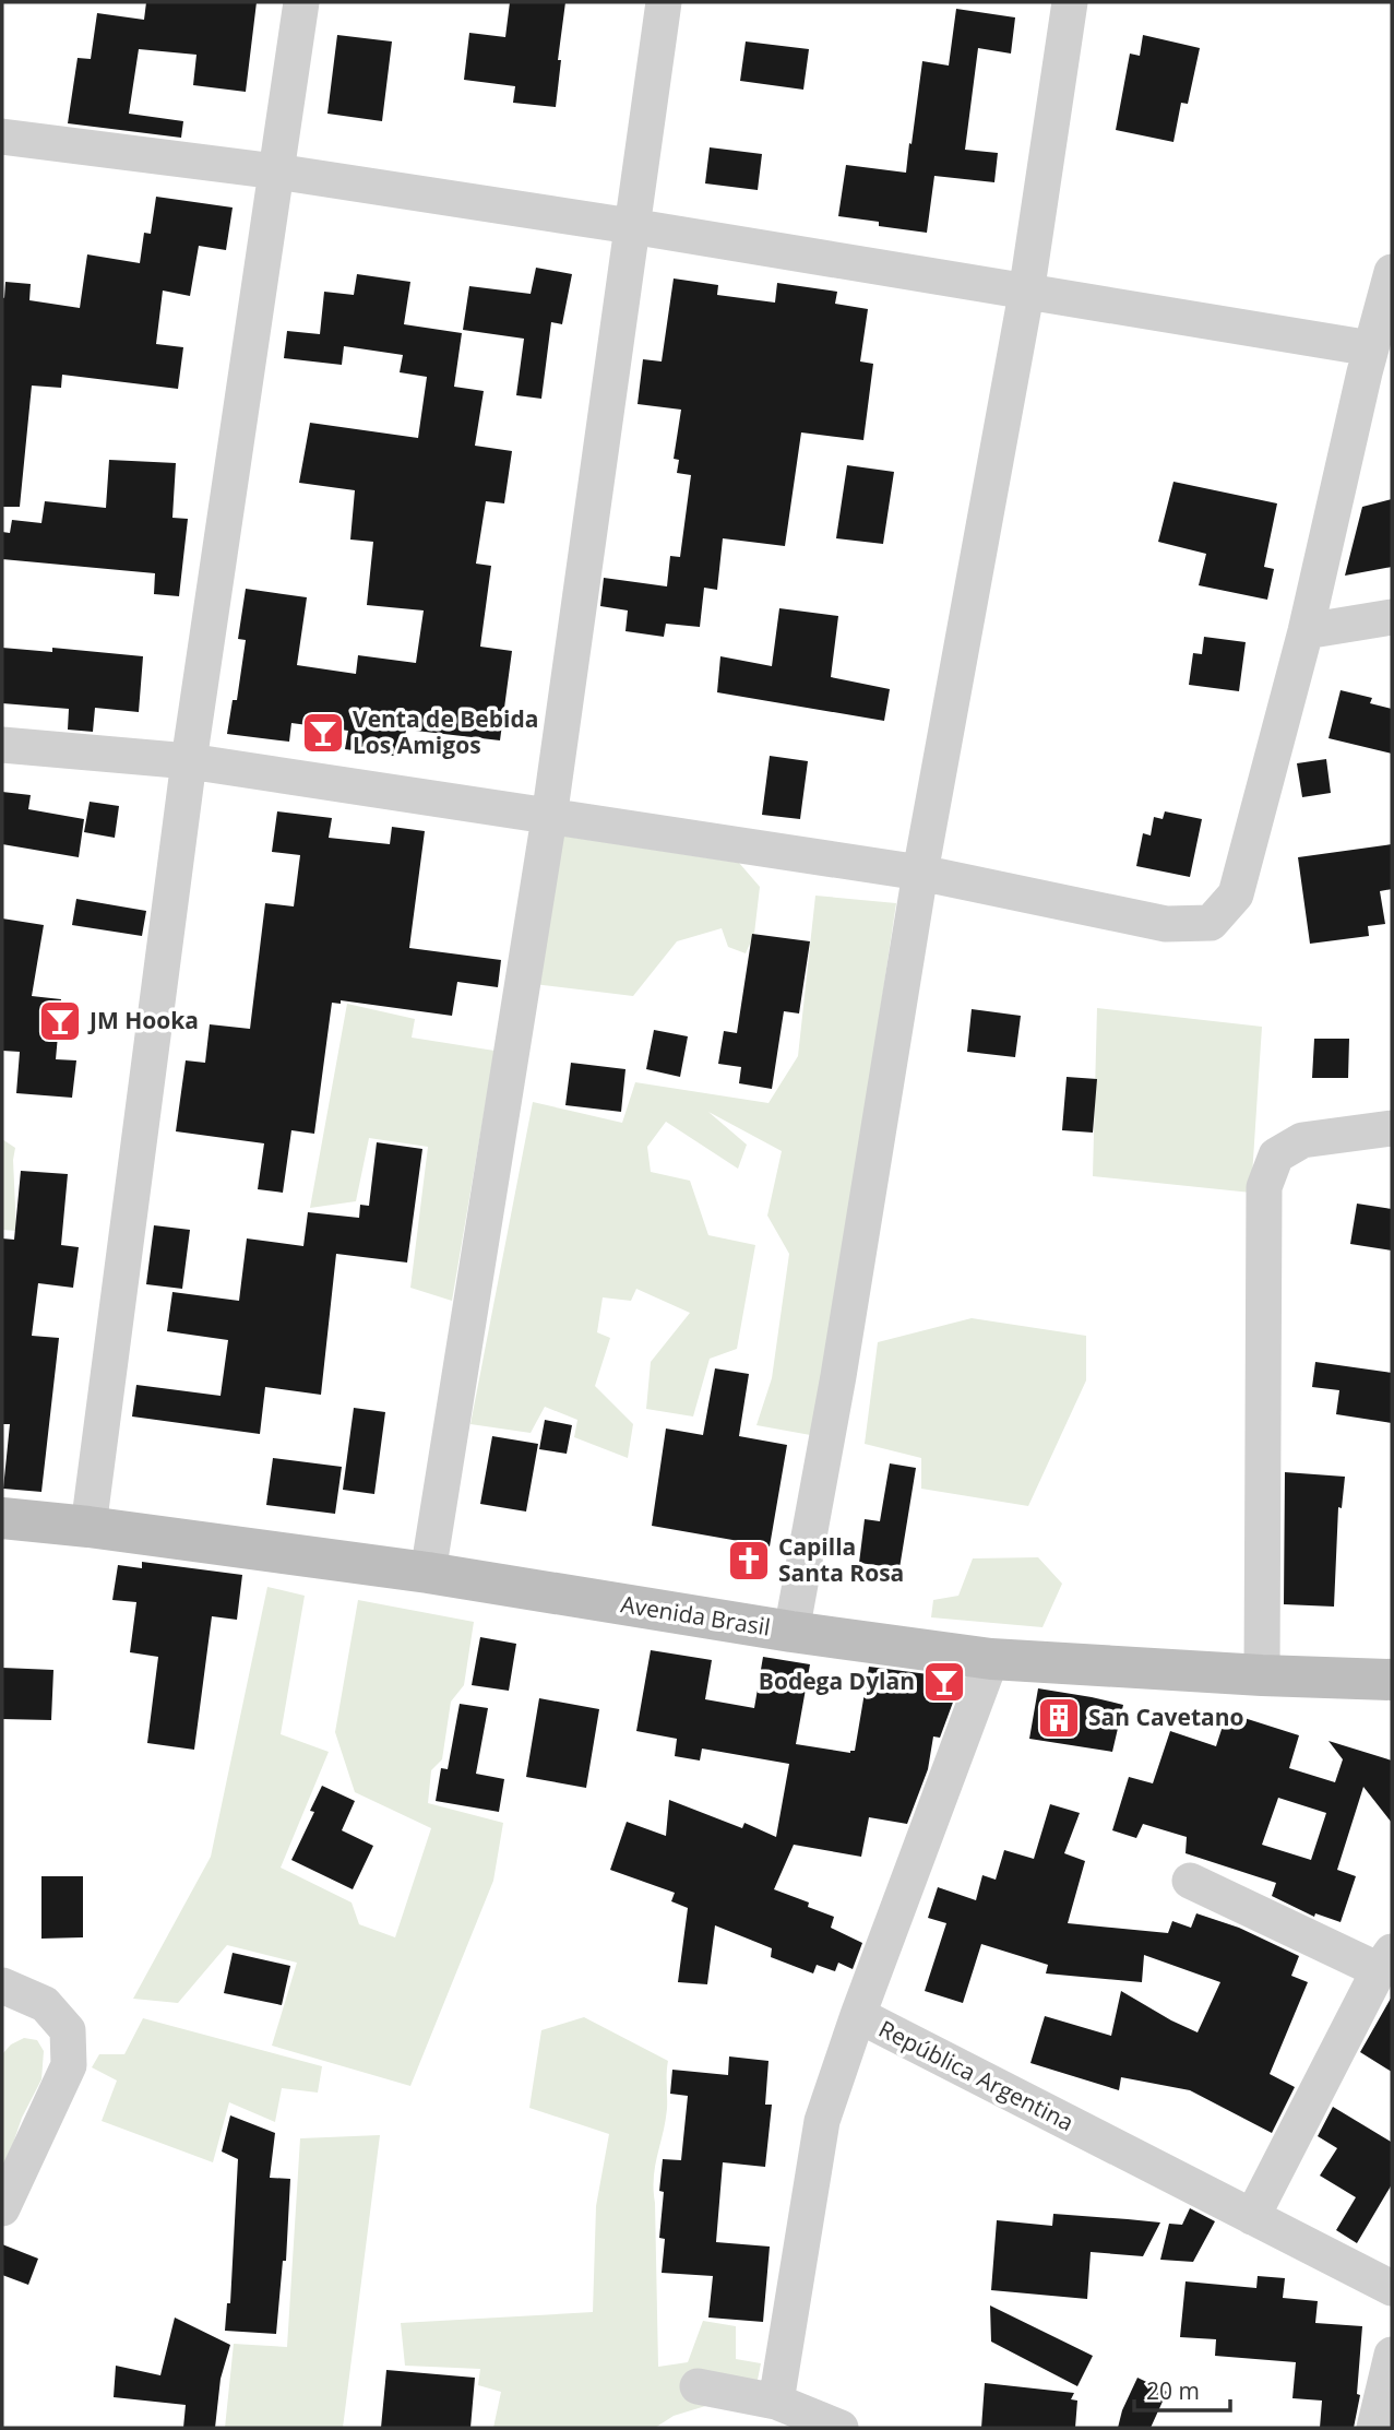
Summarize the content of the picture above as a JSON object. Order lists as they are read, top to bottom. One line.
{"streets":{"street":["Avenida Brasil","República Argentina"]},"crossings":[["Avenida Brasil","República Argentina"]],"places":{"bar":["Venta de Bebida Los Amigos","JM Hooka","Bodega Dylan"],"church":["Capilla Santa Rosa"],"building":["San Cavetano"]},"scale_bar":"20 m"}
